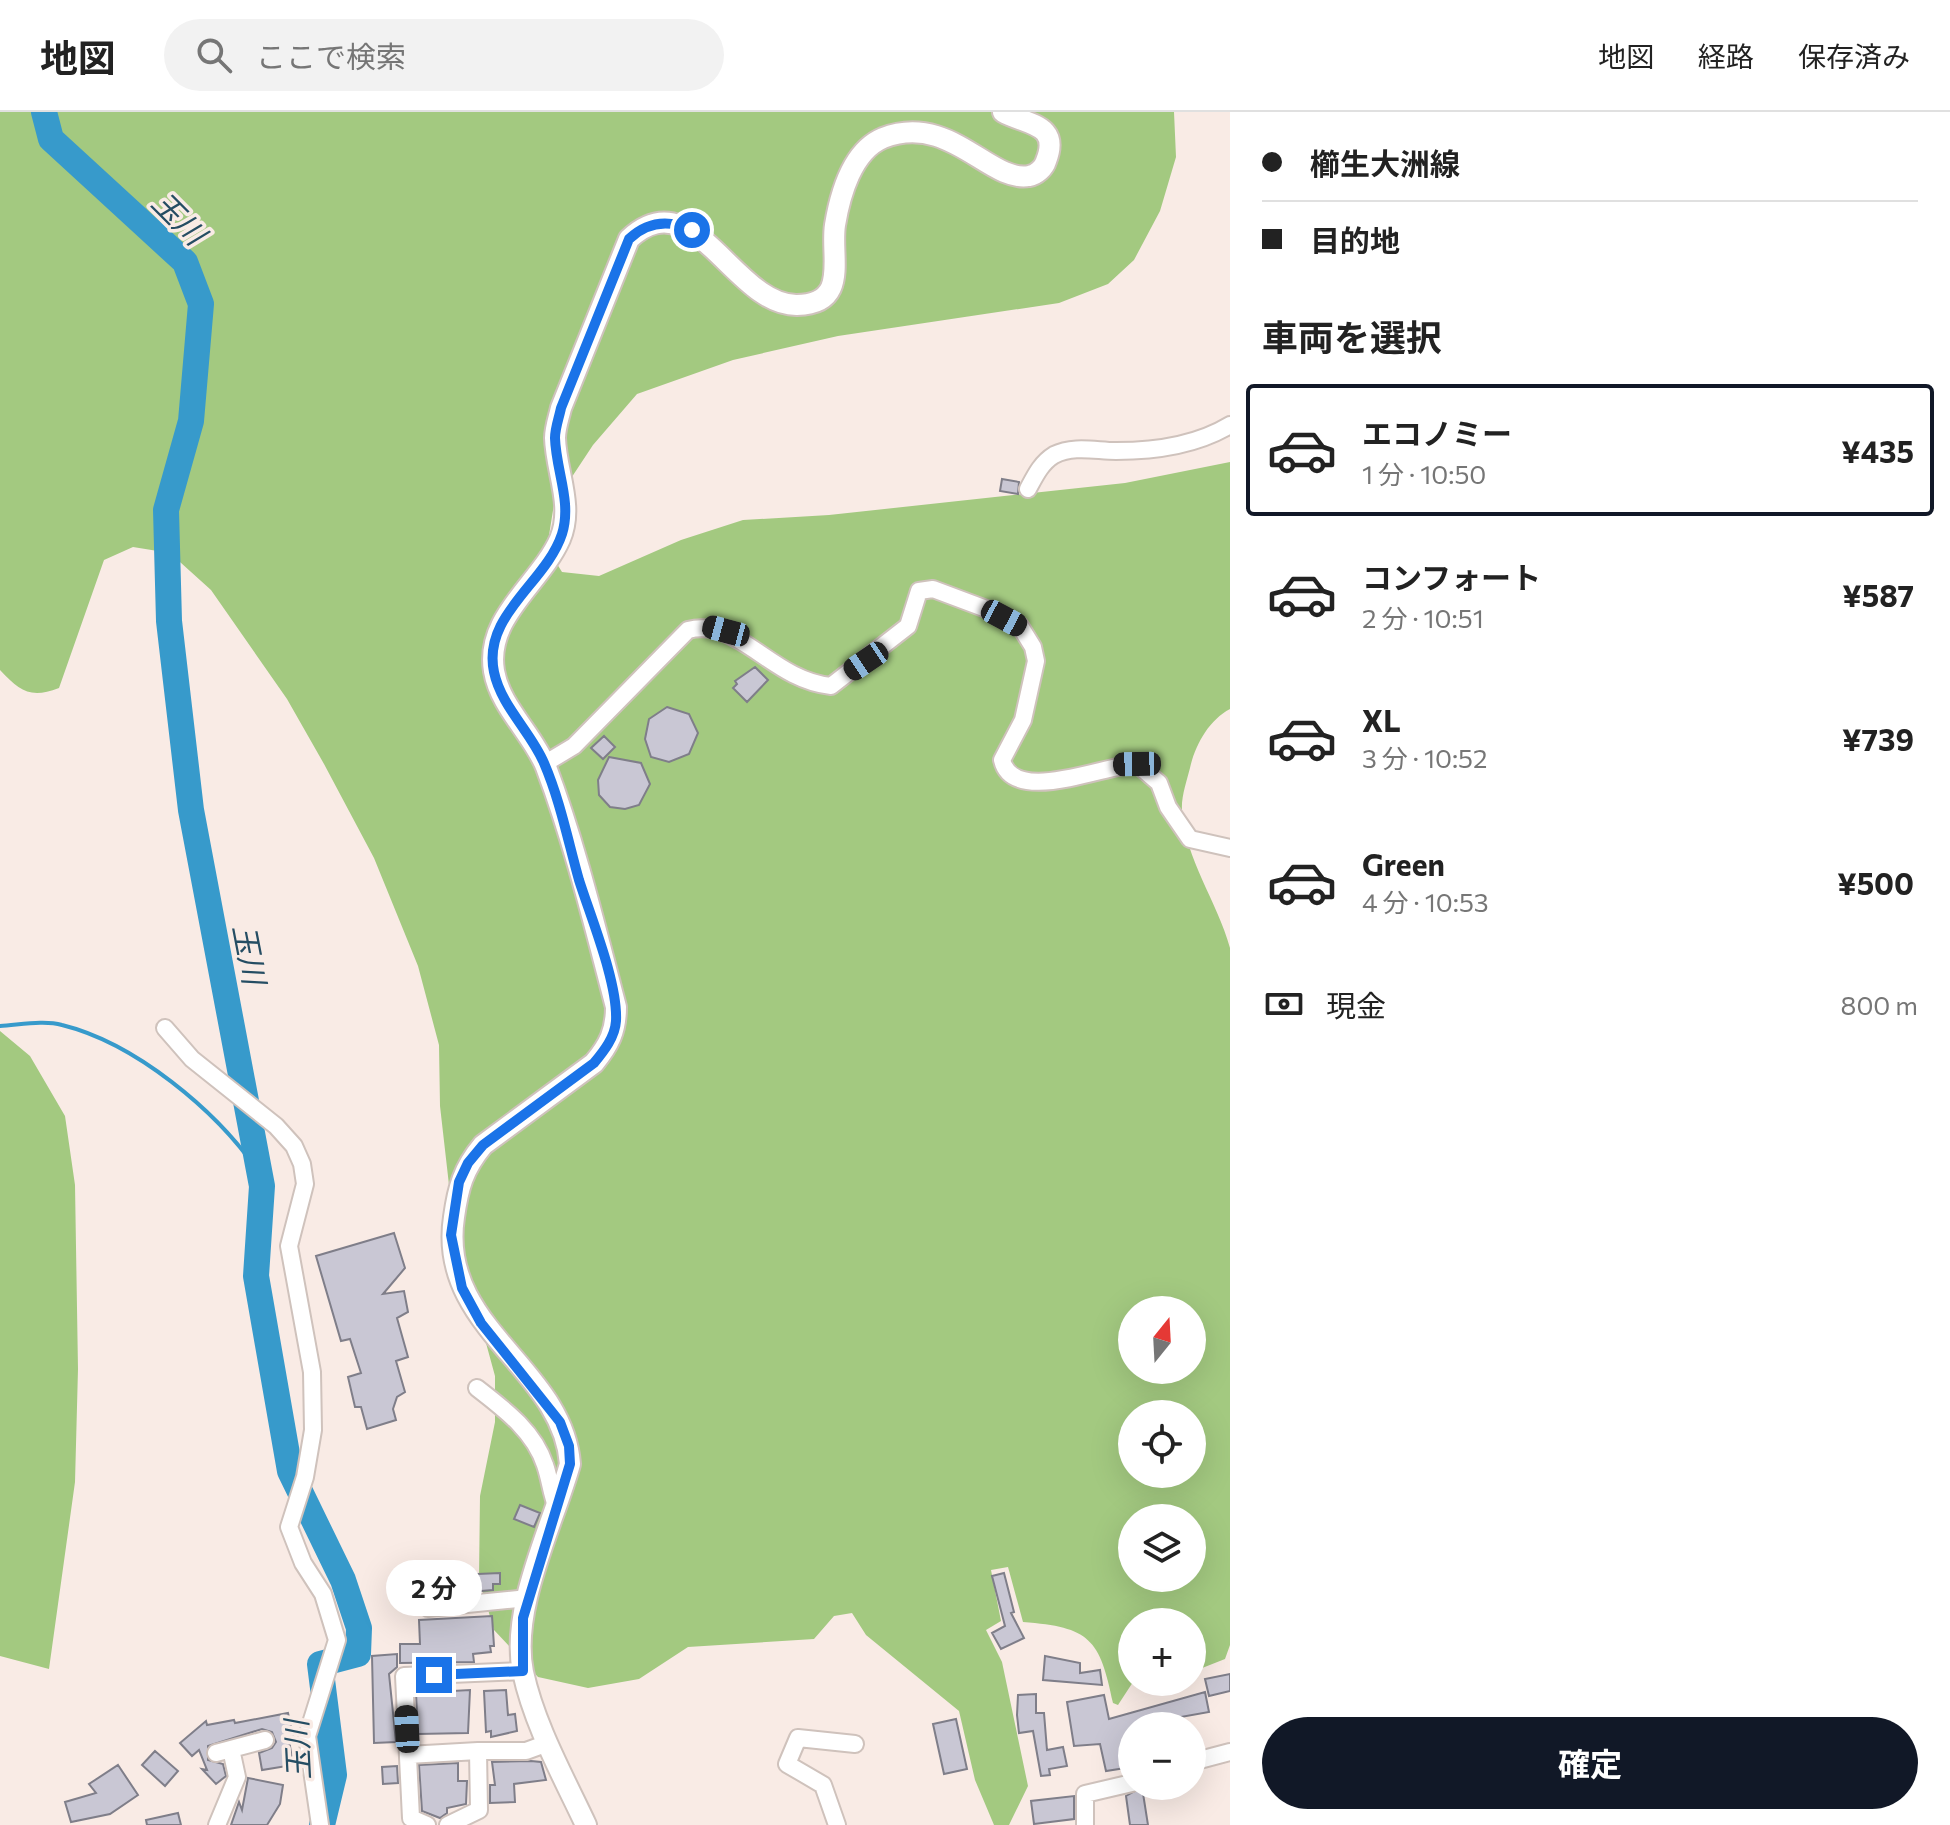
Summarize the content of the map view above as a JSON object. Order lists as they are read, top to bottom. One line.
{"water":["玉川"],"north":"top","page":{"header":"地図","search":"ここで検索","nav":["地図","経路","保存済み"],"banner":["櫛生大洲線","目的地"],"heading":"車両を選択","list":[{"name":"エコノミー","note":"1 分 · 10:50","value":"¥435"},{"name":"コンフォート","note":"2 分 · 10:51","value":"¥587"},{"name":"XL","note":"3 分 · 10:52","value":"¥739"},{"name":"Green","note":"4 分 · 10:53","value":"¥500"}],"pay":["現金","800 m"],"map_buttons":["+","−"],"bubble":"2 分","buttons":"確定"}}
